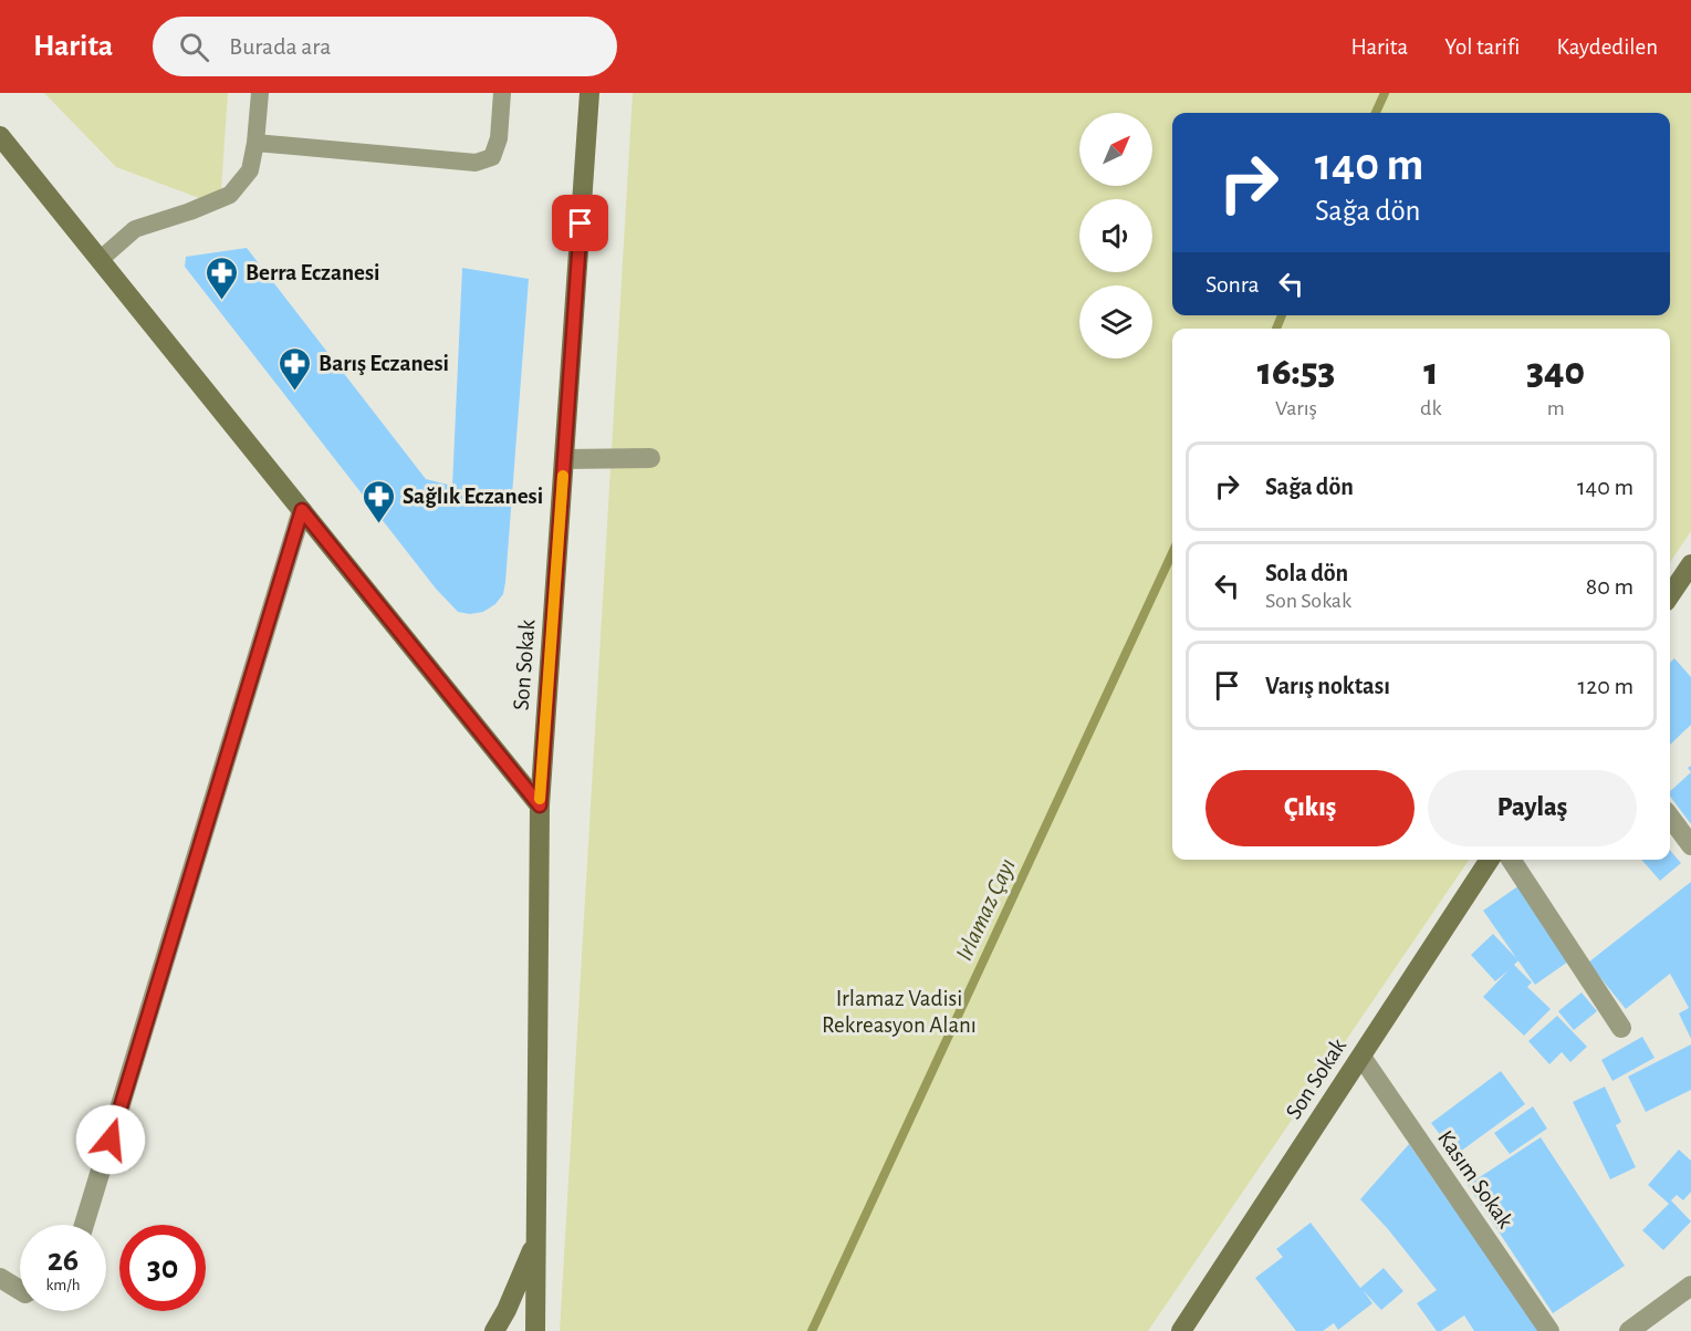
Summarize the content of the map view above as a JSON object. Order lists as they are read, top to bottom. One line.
{"streets":{"main road":["Son Sokak"],"street":["Kasım Sokak"]},"crossings":[["Son Sokak","Kasım Sokak"]],"water":["Irlamaz Çayı"],"parks":["Irlamaz Vadisi Rekreasyon Alanı"],"places":{"pharmacy":["Berra Eczanesi","Barış Eczanesi","Sağlık Eczanesi"]},"north":"top right","page":{"header":"Harita","search":"Burada ara","nav":["Harita","Yol tarifi","Kaydedilen"],"turn":["140 m","Sağa dön"],"then":"Sonra","eta":["16:53","Varış","1","dk","340","m"],"list":[{"name":"Sağa dön","value":"140 m"},{"name":"Sola dön","note":"Son Sokak","value":"80 m"},{"name":"Varış noktası","value":"120 m"}],"buttons":["Çıkış","Paylaş"],"speed":"26 km/h","limit":"30"}}
